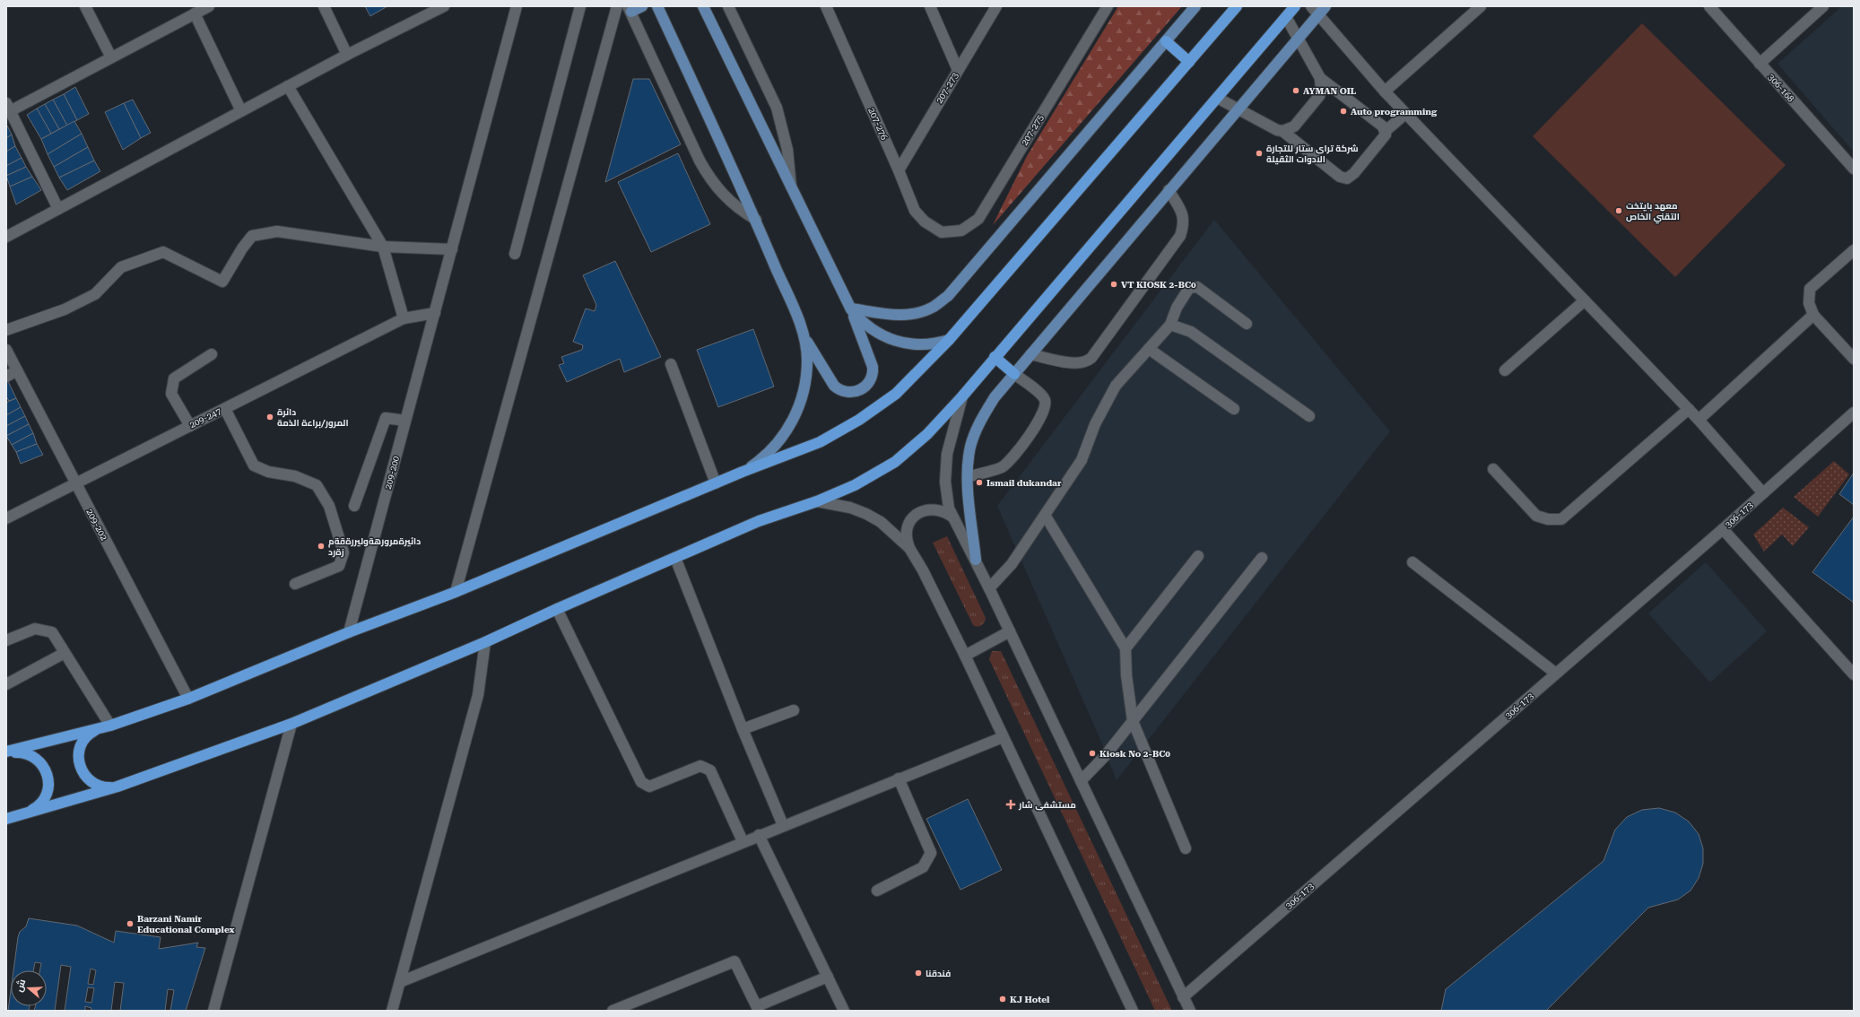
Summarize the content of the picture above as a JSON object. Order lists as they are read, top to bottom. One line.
{"streets":{"street":["207-273","306-168","207-276","207-275","209-247","209-200","306-173","209-202"]},"crossings":[["207-273","207-276"],["207-276","207-275"],["209-247","209-200"],["209-247","209-202"]],"places":{"other":["AYMAN OIL","Auto programming","شركة ترای ستار للتجارة الادوات الثقيلة","معهد بايتخت التقني الخاص","VT KIOSK 2-BC0","دائرة المرور/براءة الذمة","Ismail dukandar","دائيرةمرورهةوليررةقةم زةرد","Kiosk No 2-BC0","Barzani Namir Educational Complex","فندقنا","KJ Hotel"],"health":["مستشفى شار"]},"north":"left"}
